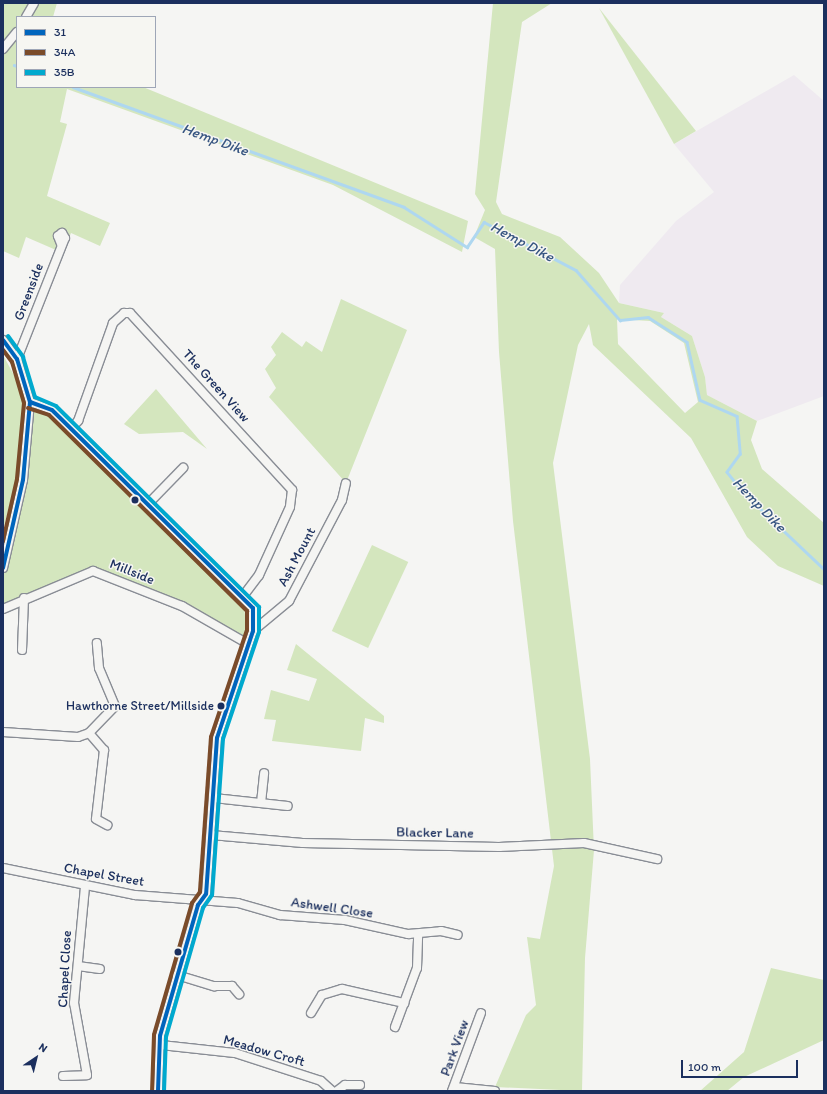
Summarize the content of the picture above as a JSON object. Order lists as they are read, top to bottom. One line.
{"streets":{"street":["Greenside","The Green View","Ash Mount","Millside","Blacker Lane","Chapel Street","Ashwell Close","Chapel Close","Park View","Meadow Croft"]},"crossings":[["Chapel Street","Ashwell Close"],["Chapel Street","Chapel Close"]],"water":["Hemp Dike"],"places":["Hawthorne Street/Millside"],"lines":["transit line 35B","transit line 31","transit line 34A"],"legend":["31","34A","35B"],"scale_bar":"100 m","north":"top right"}
